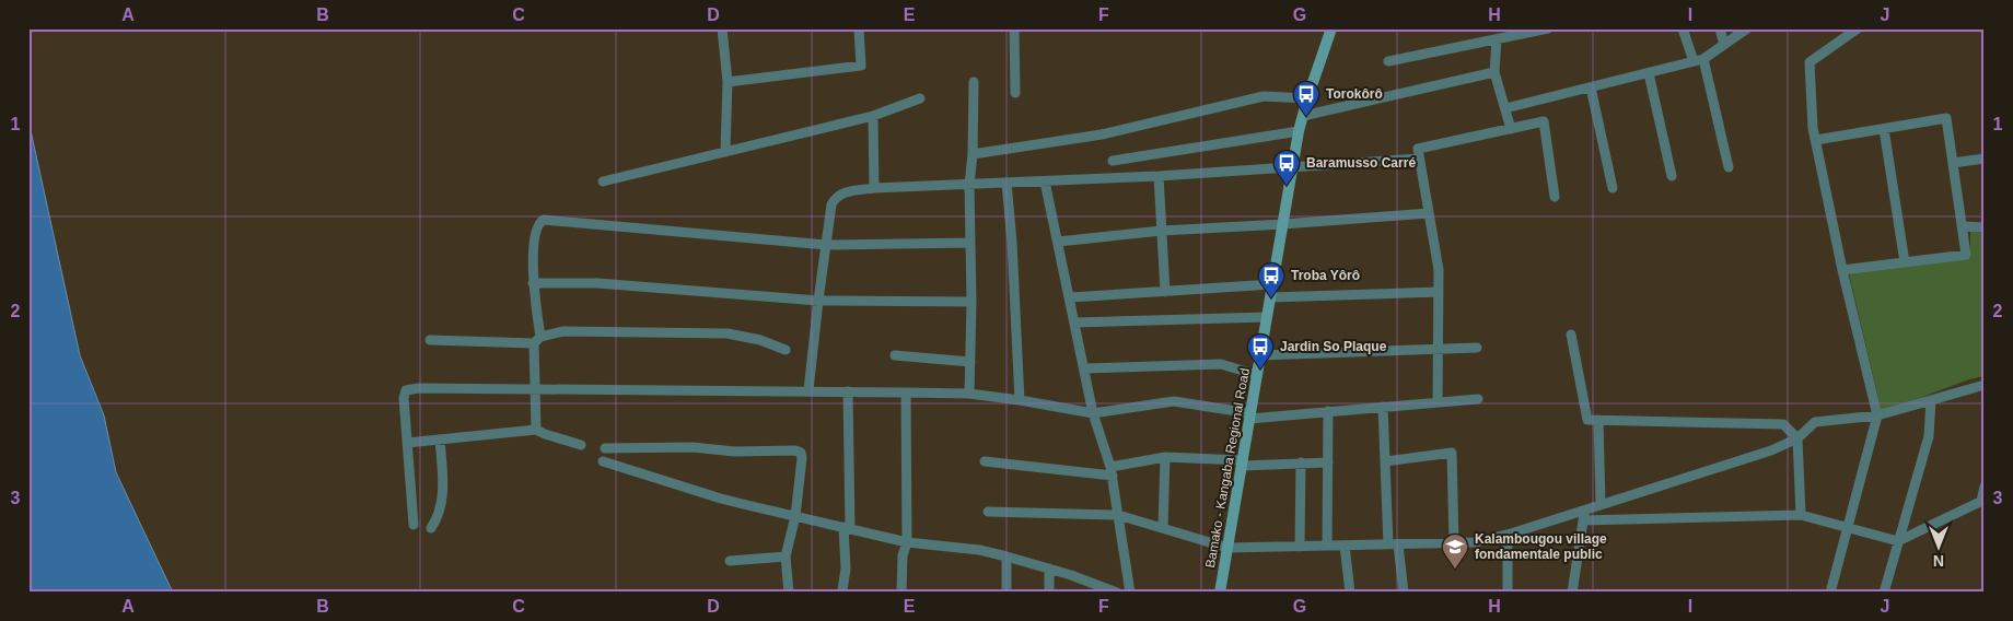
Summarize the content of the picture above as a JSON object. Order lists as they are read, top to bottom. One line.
{"streets":{"street":["Bamako - Kangaba Regional Road"]},"places":{"bus stop":["Torokôrô","Baramusso Carré","Troba Yôrô","Jardin So Plaque"],"school or university":["Kalambougou village fondamentale public"]},"north":"bottom","grid":{"columns":["A","B","C","D","E","F","G","H","I","J"],"rows":["1","2","3"]}}
